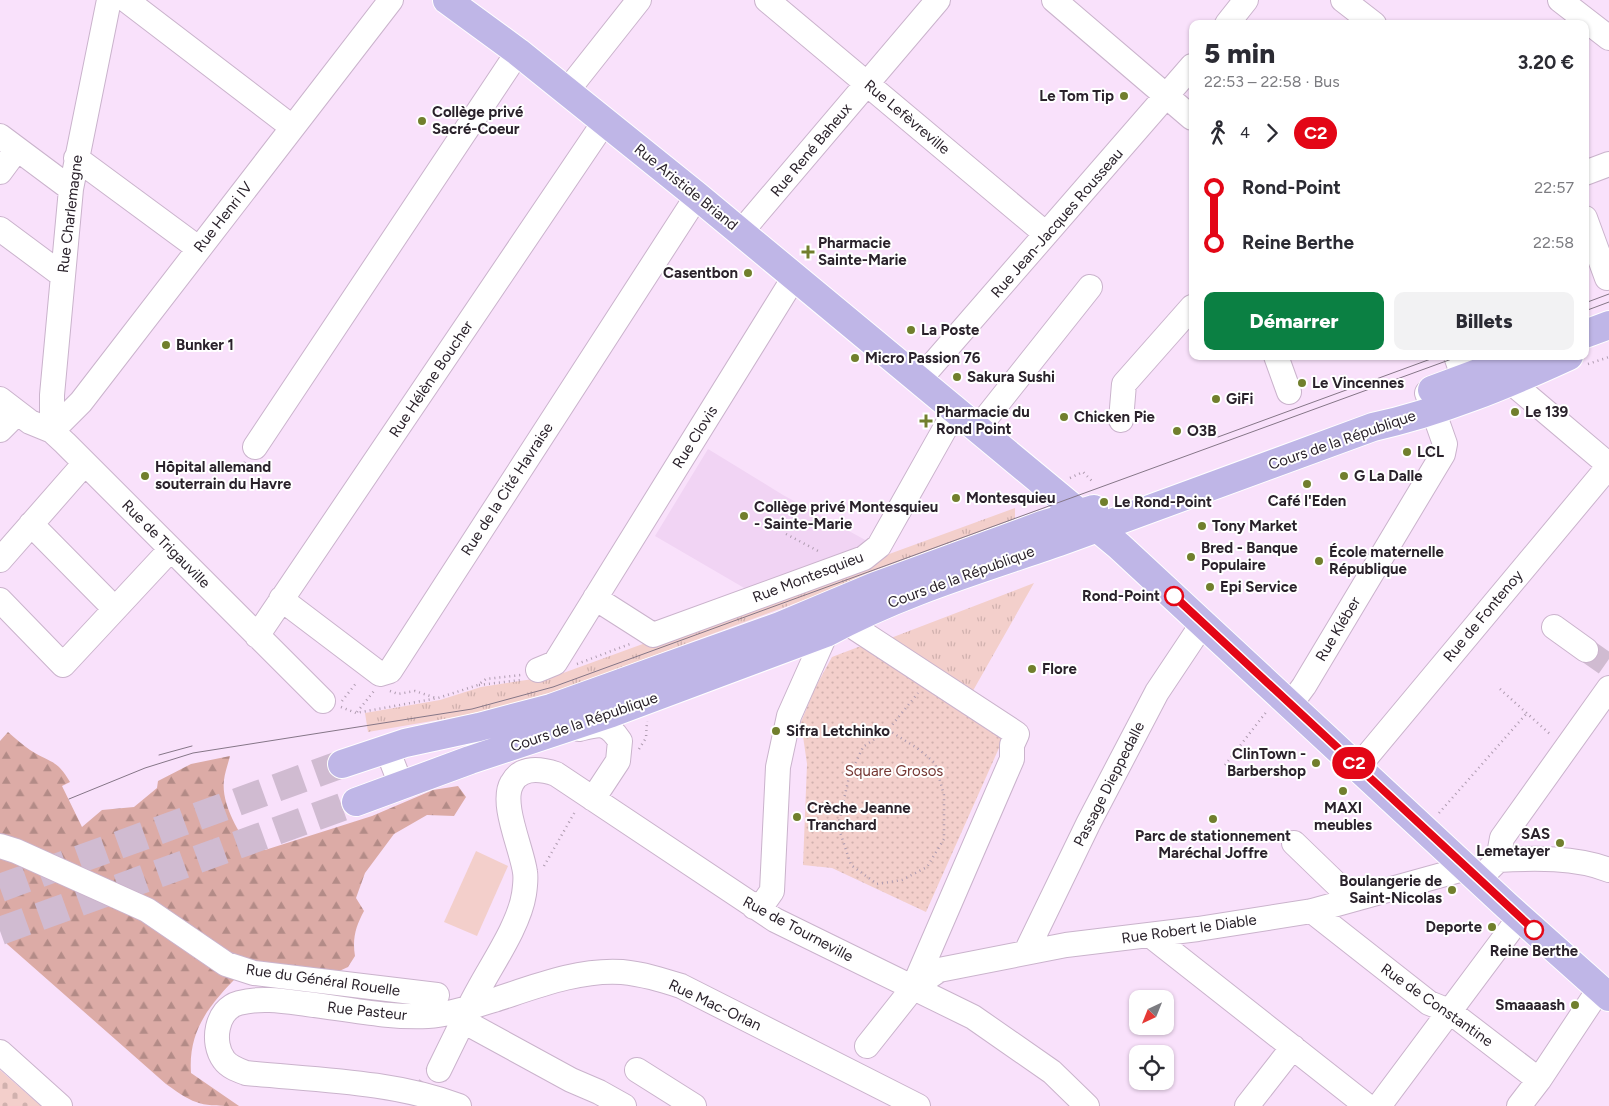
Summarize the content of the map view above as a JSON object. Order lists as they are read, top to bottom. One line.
{"streets":{"main road":["Rue Aristide Briand","Cours de la République"],"street":["Rue Lefèvreville","Rue René Baheux","Rue Charlemagne","Rue Henri IV","Rue Jean-Jacques Rousseau","Rue Hélène Boucher","Rue Clovis","Rue de la Cité Havraise","Rue de Trigauville","Rue Montesquieu","Rue de Fontenoy","Rue Kléber","Passage Dieppedalle","Rue de Tourneville","Rue Robert le Diable","Rue du Général Rouelle","Rue Mac-Orlan","Rue de Constantine","Rue Pasteur"]},"crossings":[["Rue Lefèvreville","Rue René Baheux"],["Rue Lefèvreville","Rue Jean-Jacques Rousseau"],["Rue René Baheux","Rue Aristide Briand"],["Rue Aristide Briand","Rue Jean-Jacques Rousseau"],["Rue Aristide Briand","Rue Hélène Boucher"],["Rue Aristide Briand","Rue Clovis"],["Rue Aristide Briand","Cours de la République"],["Rue Aristide Briand","Rue de la Cité Havraise"],["Rue Aristide Briand","Rue Montesquieu"],["Rue Aristide Briand","Rue de Fontenoy"],["Rue Aristide Briand","Rue Kléber"],["Rue Aristide Briand","Passage Dieppedalle"],["Rue Aristide Briand","Rue Robert le Diable"],["Rue Charlemagne","Rue Henri IV"],["Rue Charlemagne","Rue de Trigauville"],["Rue Henri IV","Rue de Trigauville"],["Rue Hélène Boucher","Rue de la Cité Havraise"],["Rue Hélène Boucher","Rue de Trigauville"],["Rue Clovis","Rue Montesquieu"],["Cours de la République","Rue Kléber"],["Passage Dieppedalle","Rue Robert le Diable"],["Rue de Tourneville","Rue Robert le Diable"],["Rue Robert le Diable","Rue de Constantine"],["Rue Mac-Orlan","Rue Pasteur"]],"parks":["Square Grosos"],"places":{"other":["Le Tom Tip","Collège privé Sacré-Coeur","Casentbon","La Poste","Bunker 1","Micro Passion 76","Sakura Sushi","Le Vincennes","GiFi","Le 139","Chicken Pie","O3B","LCL","Hôpital allemand souterrain du Havre","G La Dalle","Café l'Eden","Montesquieu","Le Rond-Point","Collège privé Montesquieu - Sainte-Marie","Tony Market","Bred - Banque Populaire","École maternelle République","Epi Service","Rond-Point","Flore","Sifra Letchinko","ClinTown - Barbershop","MAXI meubles","Crèche Jeanne Tranchard","Parc de stationnement Maréchal Joffre","SAS Lemetayer","Boulangerie de Saint-Nicolas","Deporte","Reine Berthe","Smaaaash"],"health":["Pharmacie Sainte-Marie","Pharmacie du Rond Point"]},"lines":["bus line C2"],"north":"bottom left","page":{"on_map":"C2","heading":["5 min","22:53 – 22:58 · Bus","3.20 €"],"legs":["4","C2"],"list":[{"name":"Rond-Point","value":"22:57"},{"name":"Reine Berthe","value":"22:58"}],"buttons":["Démarrer","Billets"]}}
